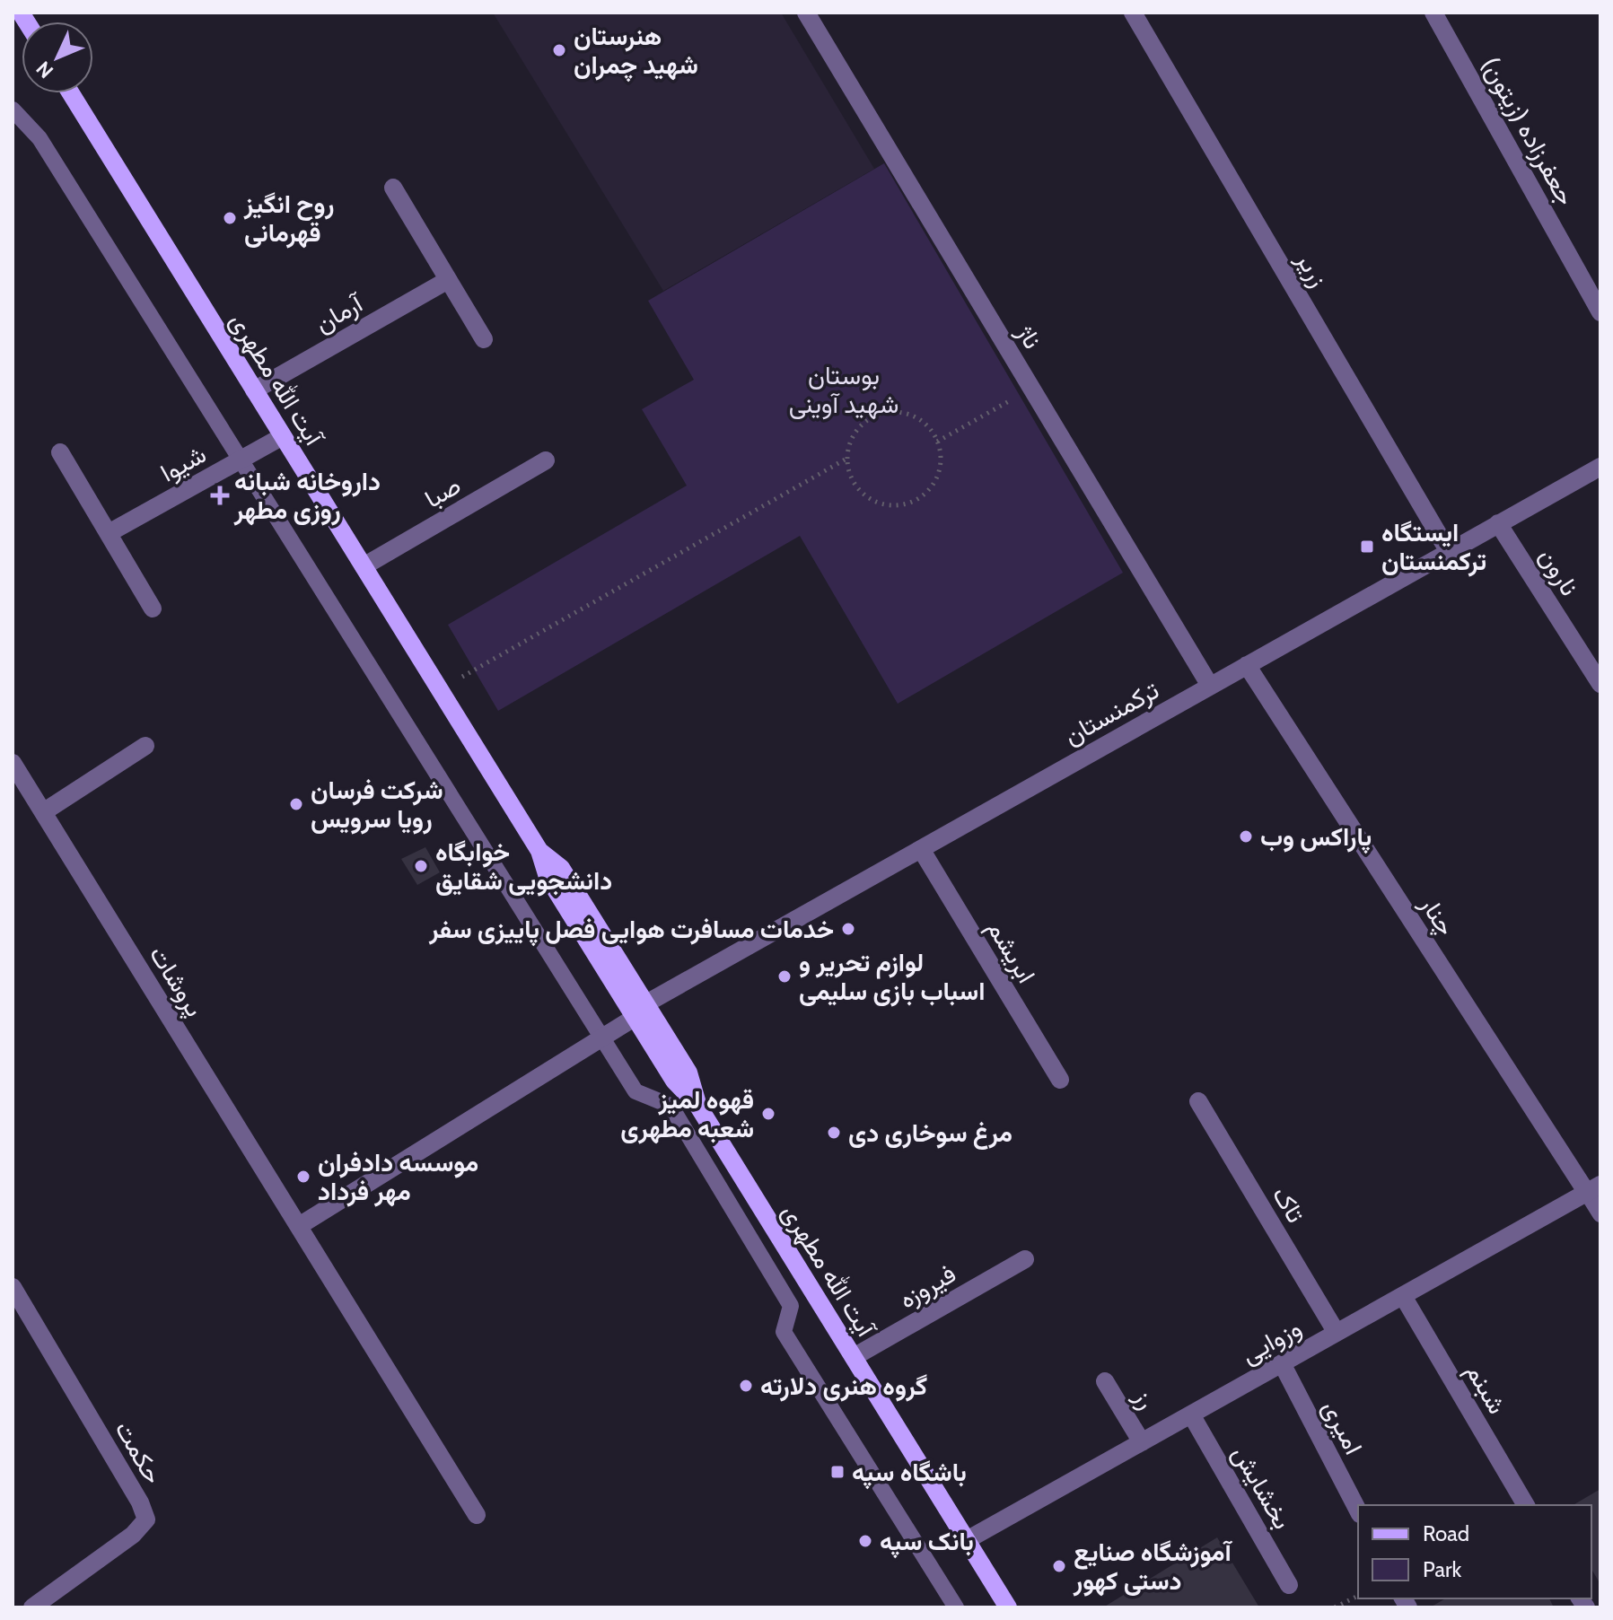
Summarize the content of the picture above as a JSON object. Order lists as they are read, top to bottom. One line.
{"streets":{"main road":["آیت الله مطهری"],"street":["جعفرزاده (زیتون)","زریر","آرمان","ناژ","شیوا","صبا","نارون","ترکمنستان","چنار","ابریشم","پروشات","تاک","فیروزه","وزوایی","شبنم","رز","امیری","حکمت","بخشایش"]},"crossings":[["زریر","ترکمنستان"],["آرمان","آیت الله مطهری"],["ناژ","ترکمنستان"],["آیت الله مطهری","شیوا"],["آیت الله مطهری","صبا"],["آیت الله مطهری","ترکمنستان"],["آیت الله مطهری","فیروزه"],["آیت الله مطهری","وزوایی"],["نارون","ترکمنستان"],["ترکمنستان","چنار"],["ترکمنستان","ابریشم"],["چنار","وزوایی"],["تاک","وزوایی"],["وزوایی","شبنم"],["وزوایی","رز"],["وزوایی","امیری"],["وزوایی","بخشایش"]],"parks":["بوستان شهید آوینی"],"places":{"other":["هنرستان شهید چمران","روح انگیز قهرمانی","شرکت فرسان رویا سرویس","پاراکس وب","خوابگاه دانشجویی شقایق","خدمات مسافرت هوایی فصل پاییزی سفر","لوازم تحریر و اسباب بازی سلیمی","قهوه لمیز شعبه مطهری","مرغ سوخاری دی","موسسه دادفران مهر فرداد","گروه هنری دلارته","بانک سپه","آموزشگاه صنایع دستی کهور"],"health":["داروخانه شبانه روزی مطهر"],"transit":["ایستگاه ترکمنستان","باشگاه سپه"]},"legend":["Road","Park"],"north":"bottom left"}
